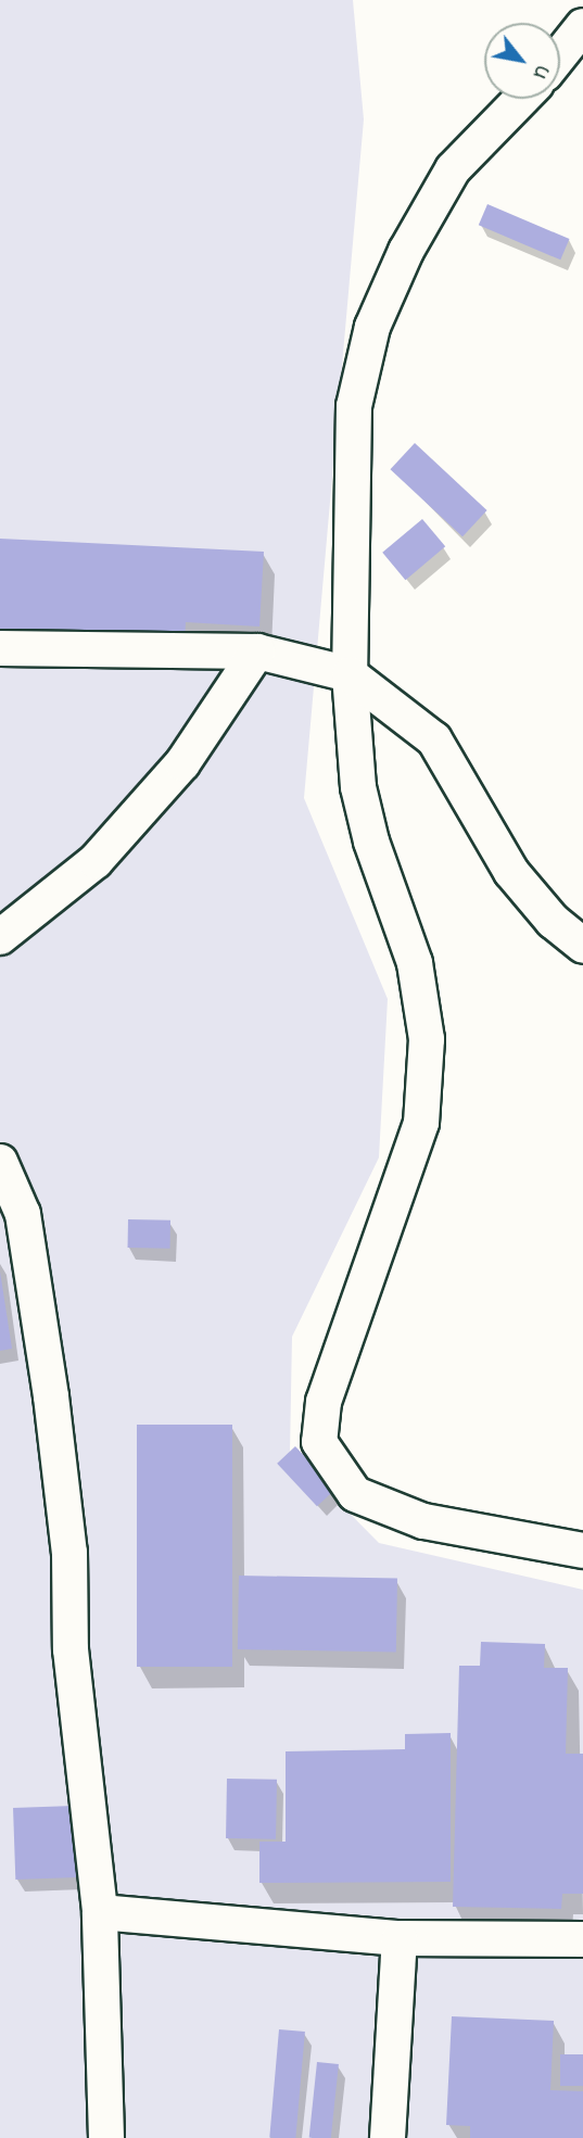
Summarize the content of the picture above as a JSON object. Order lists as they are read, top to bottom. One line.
{"north":"bottom right"}
